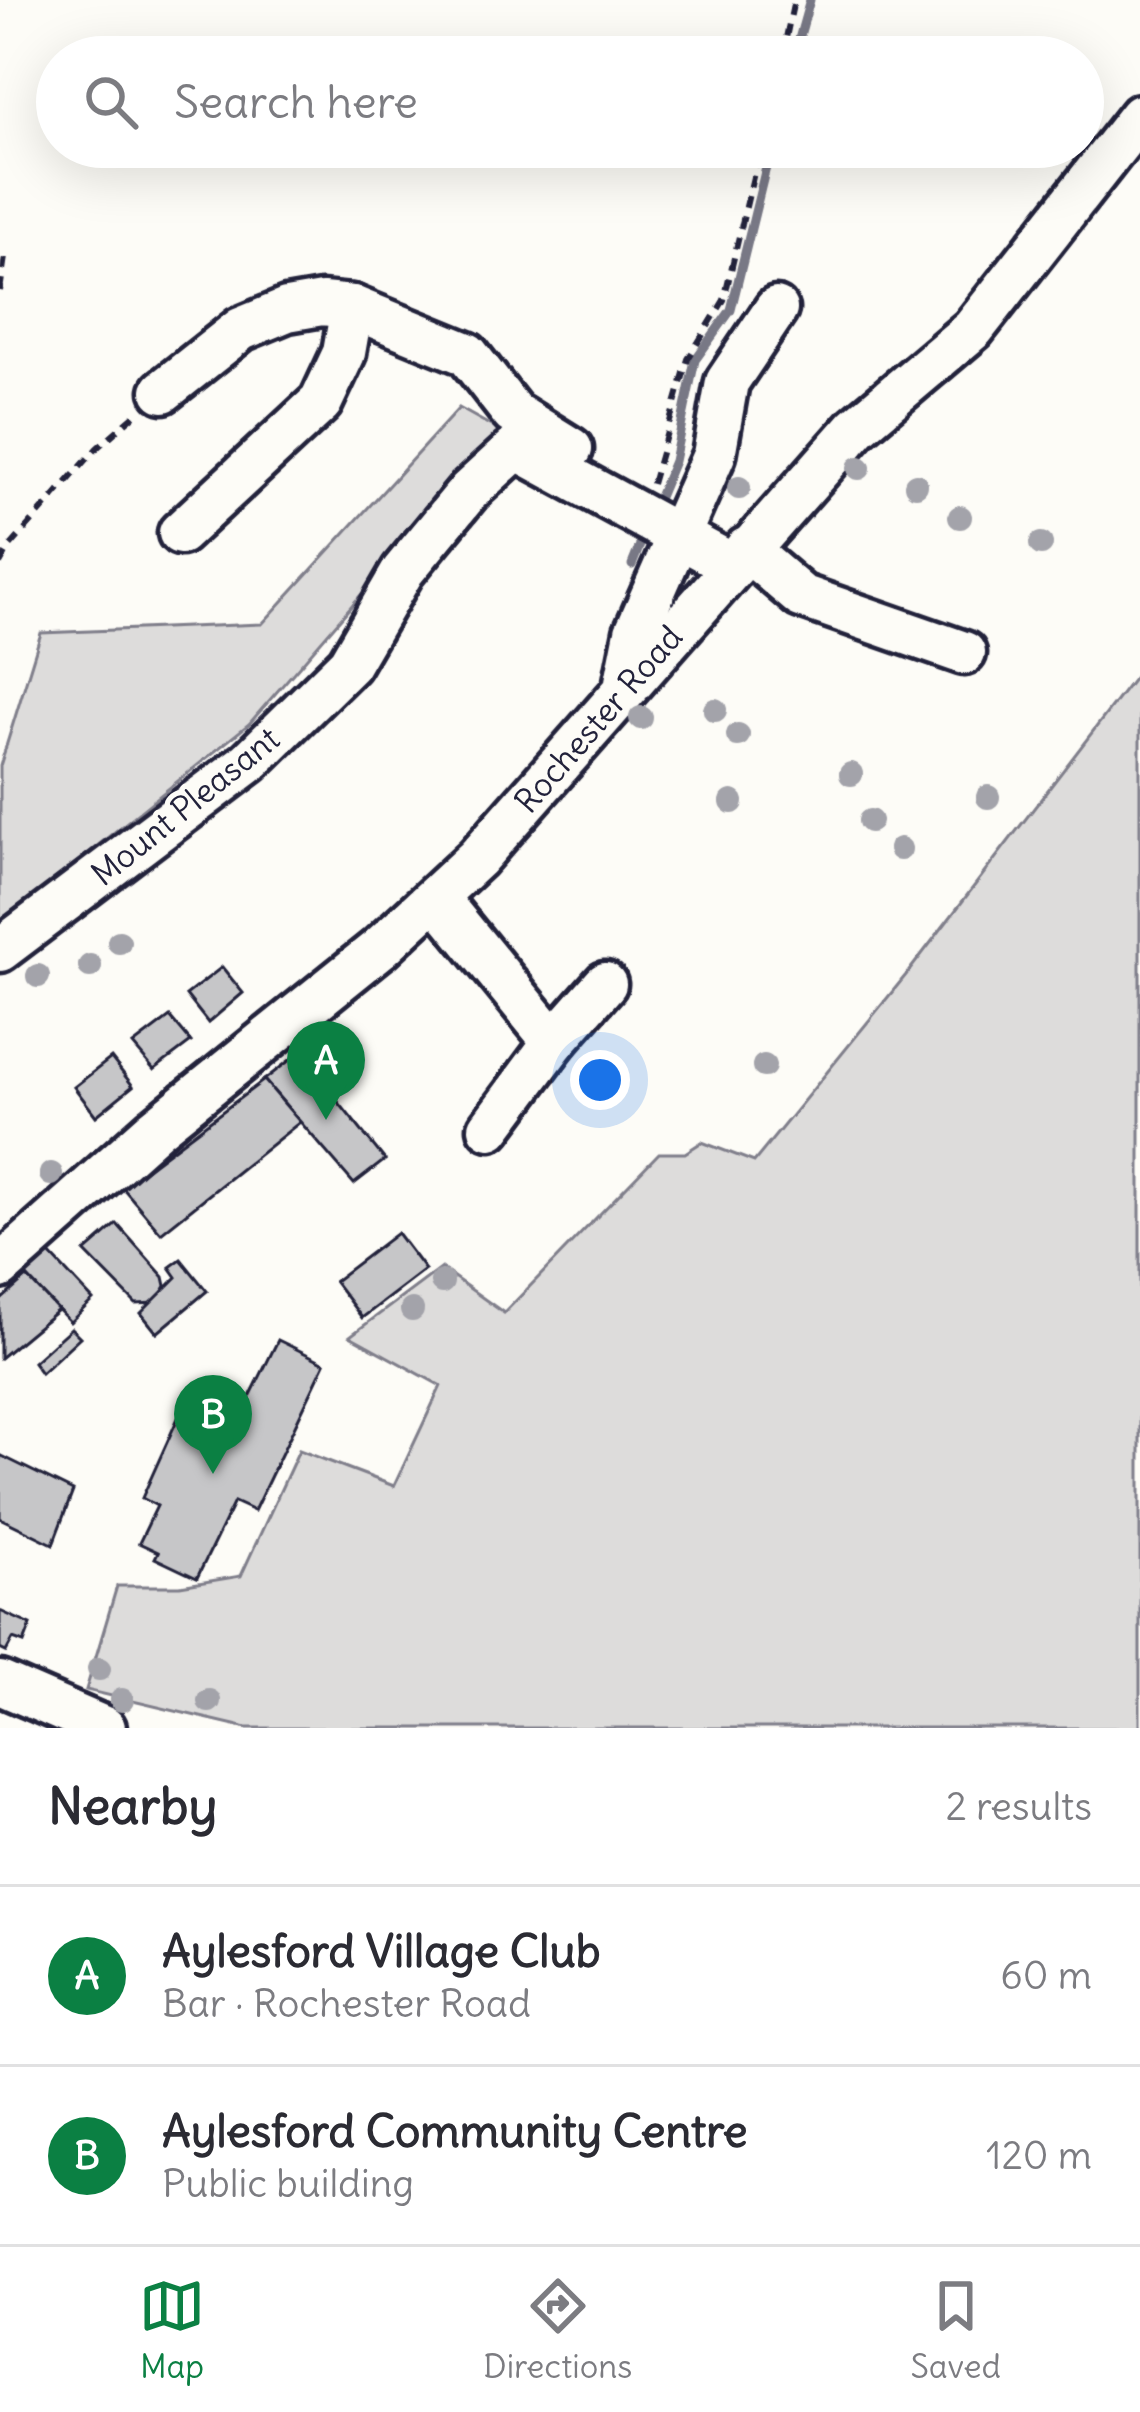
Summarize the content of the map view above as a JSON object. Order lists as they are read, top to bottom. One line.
{"streets":{"street":["Rochester Road","Mount Pleasant"]},"crossings":[["Rochester Road","Mount Pleasant"]],"page":{"search":"Search here","pins":["A","B"],"heading":["Nearby","2 results"],"list":[{"mark":"A","name":"Aylesford Village Club","note":"Bar · Rochester Road","value":"60 m"},{"mark":"B","name":"Aylesford Community Centre","note":"Public building","value":"120 m"}],"nav":["Map","Directions","Saved"]}}
